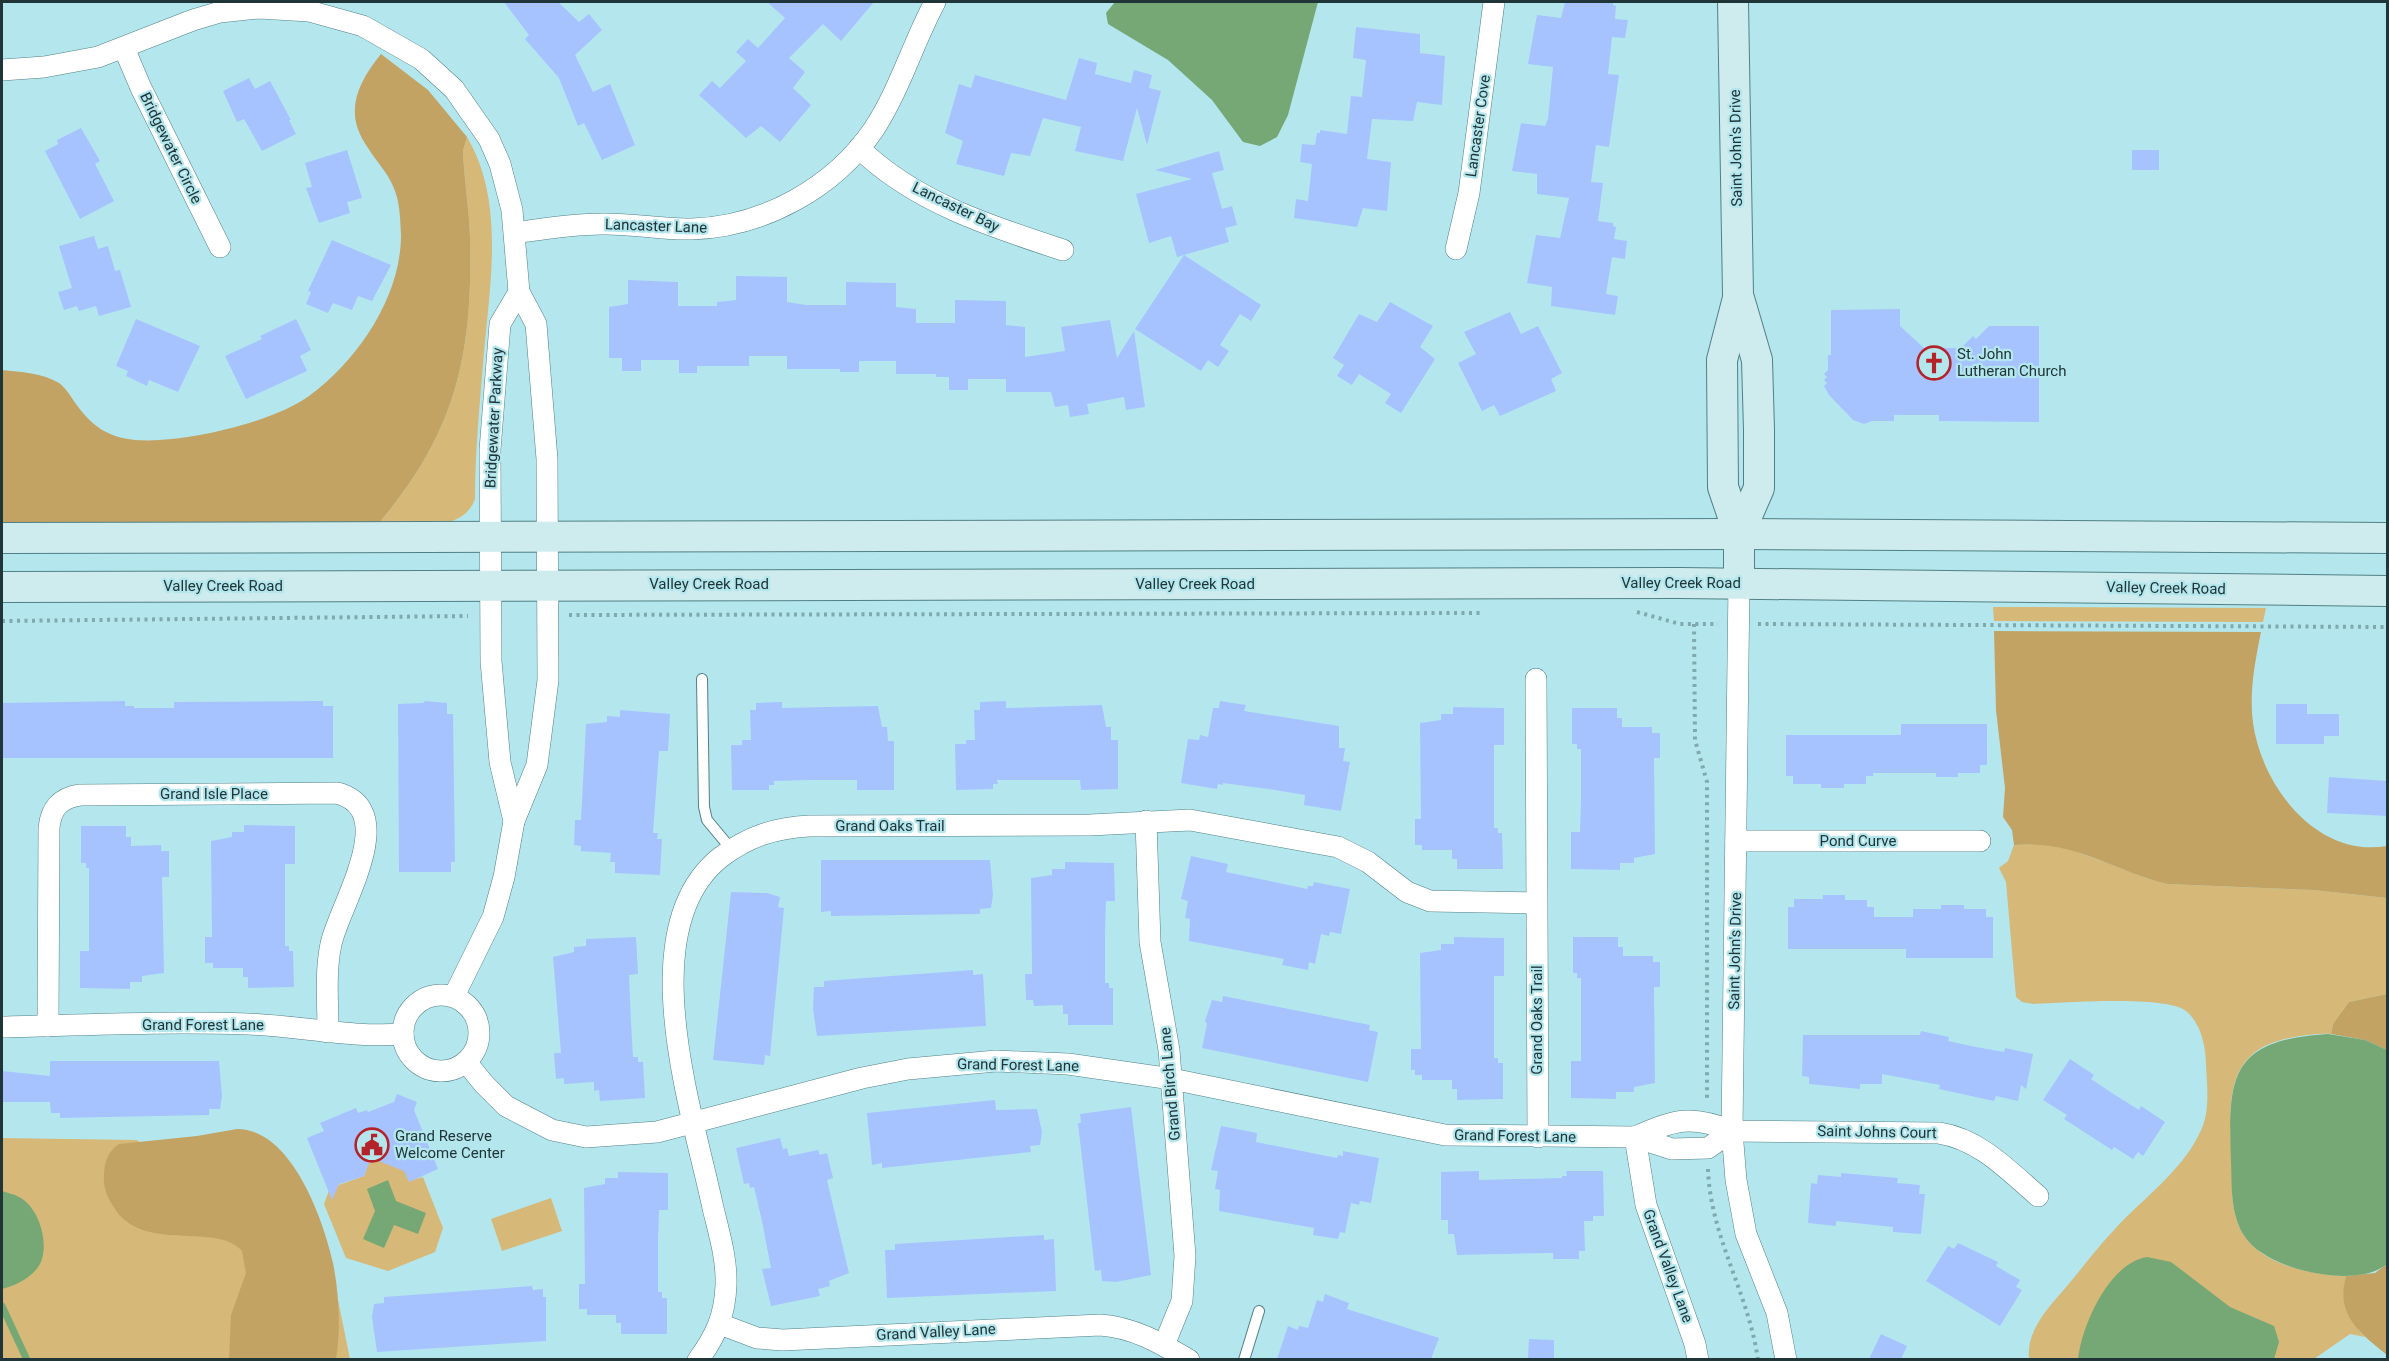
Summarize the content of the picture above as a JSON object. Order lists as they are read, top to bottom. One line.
{"streets":{"main road":["Saint John's Drive","Valley Creek Road"],"street":["Lancaster Cove","Bridgewater Circle","Lancaster Bay","Lancaster Lane","Bridgewater Parkway","Grand Isle Place","Grand Oaks Trail","Pond Curve","Grand Forest Lane","Grand Birch Lane","Saint Johns Court","Grand Valley Lane"]},"crossings":[["Saint John's Drive","Valley Creek Road"],["Saint John's Drive","Pond Curve"],["Saint John's Drive","Grand Forest Lane"],["Saint John's Drive","Saint Johns Court"],["Lancaster Bay","Lancaster Lane"],["Bridgewater Parkway","Valley Creek Road"],["Grand Isle Place","Grand Forest Lane"],["Grand Oaks Trail","Grand Forest Lane"],["Grand Oaks Trail","Grand Birch Lane"],["Grand Oaks Trail","Grand Valley Lane"],["Grand Forest Lane","Grand Birch Lane"],["Grand Forest Lane","Saint Johns Court"],["Grand Forest Lane","Grand Valley Lane"],["Grand Birch Lane","Grand Valley Lane"]],"places":{"church":["St. John Lutheran Church"],"public building":["Grand Reserve Welcome Center"]}}
